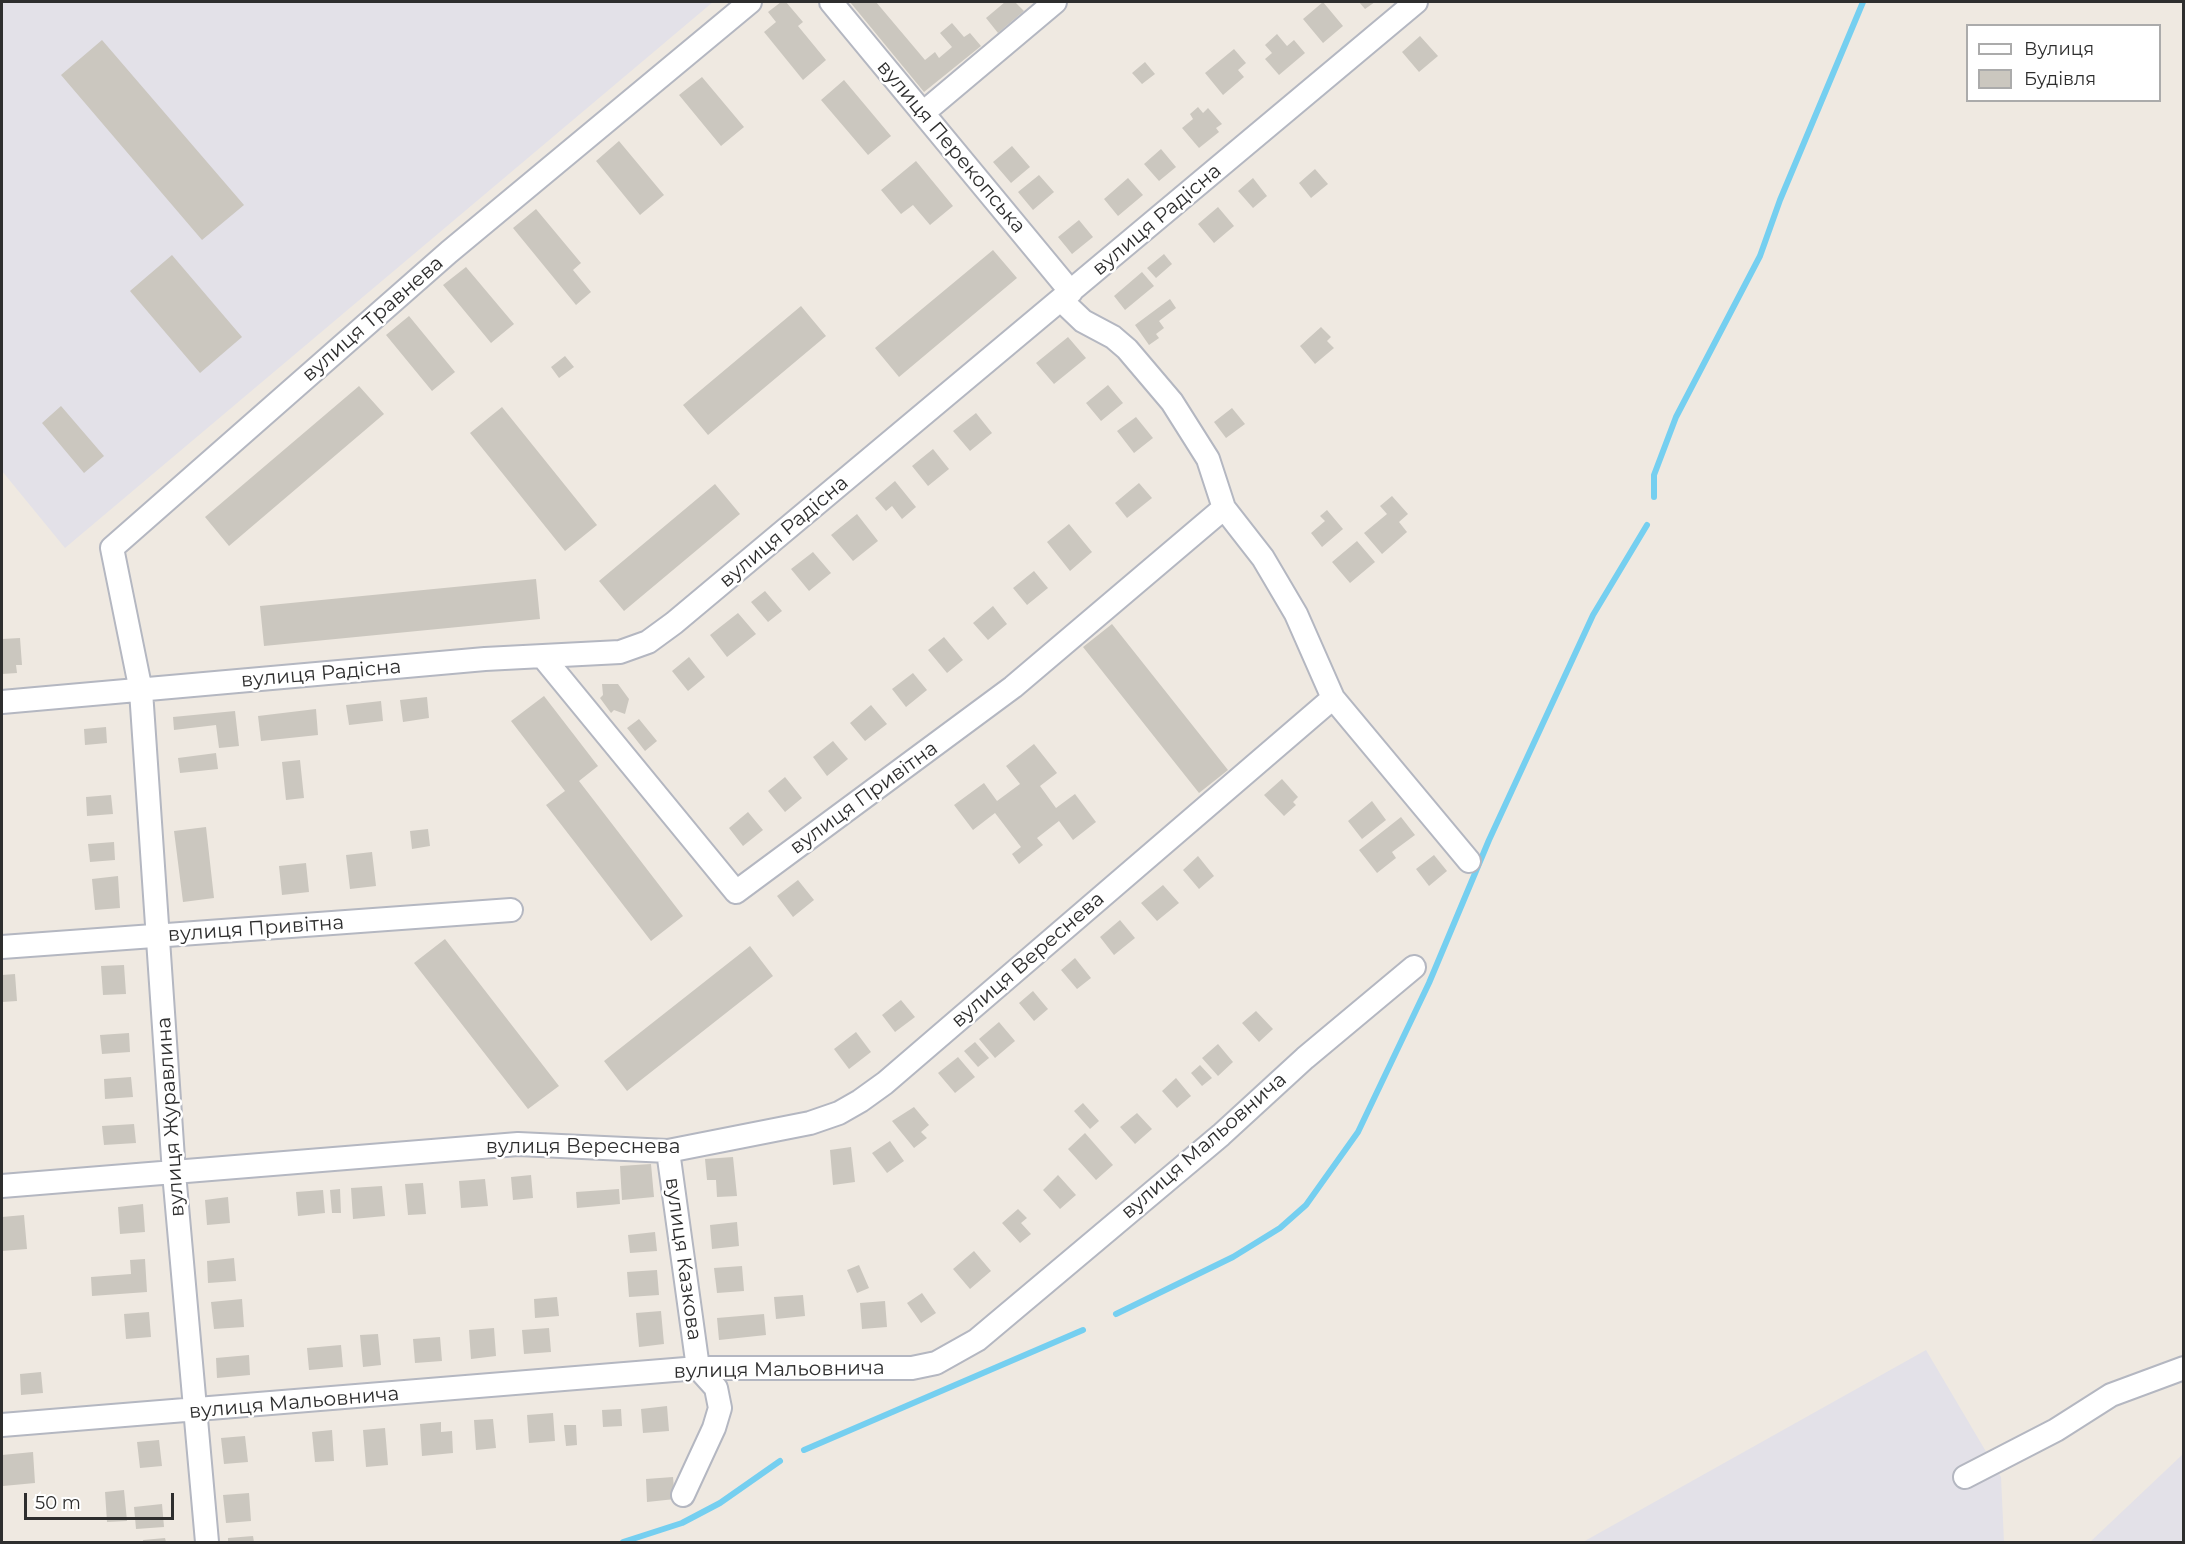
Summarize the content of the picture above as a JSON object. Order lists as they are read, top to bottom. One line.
{"streets":{"street":["вулиця Перекопська","вулиця Радісна","вулиця Травнева","вулиця Привітна","вулиця Вереснева","вулиця Журавлина","вулиця Мальовнича","вулиця Казкова"]},"crossings":[["вулиця Перекопська","вулиця Радісна"],["вулиця Перекопська","вулиця Привітна"],["вулиця Перекопська","вулиця Вереснева"],["вулиця Радісна","вулиця Травнева"],["вулиця Радісна","вулиця Привітна"],["вулиця Радісна","вулиця Журавлина"],["вулиця Травнева","вулиця Журавлина"],["вулиця Привітна","вулиця Журавлина"],["вулиця Вереснева","вулиця Журавлина"],["вулиця Вереснева","вулиця Казкова"],["вулиця Журавлина","вулиця Мальовнича"],["вулиця Мальовнича","вулиця Казкова"]],"legend":["Вулиця","Будівля"],"scale_bar":"50 m"}
